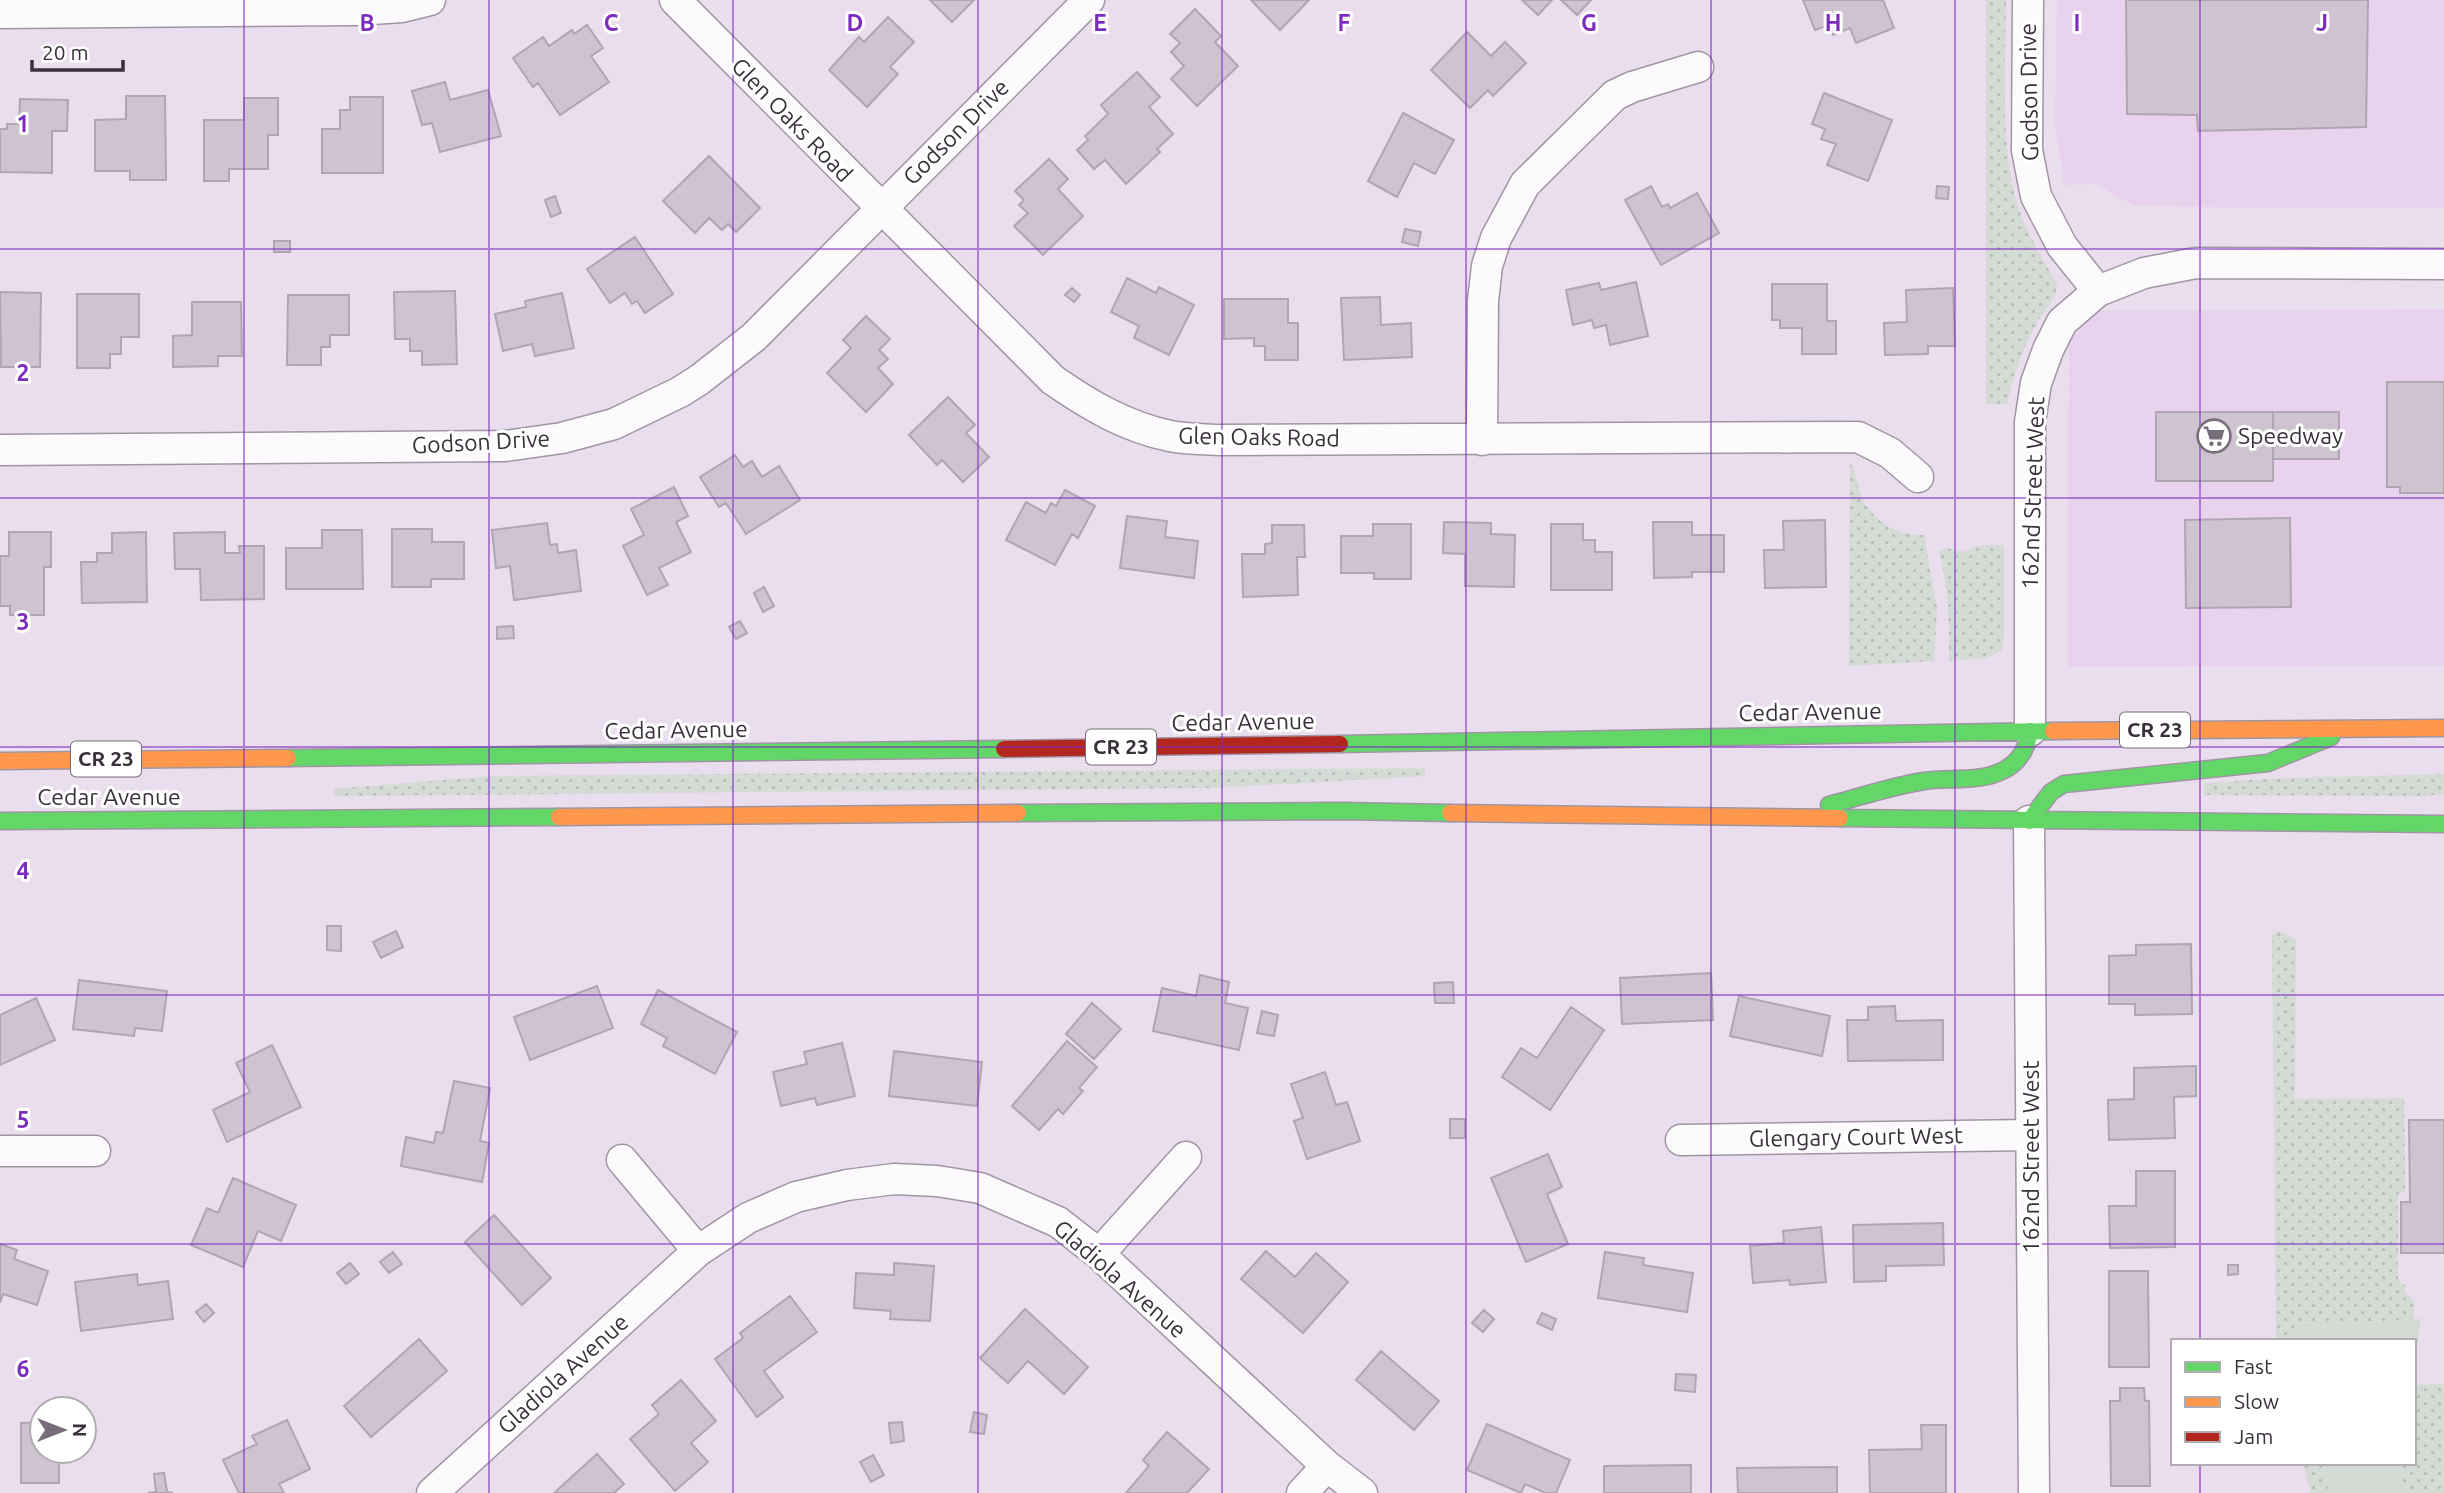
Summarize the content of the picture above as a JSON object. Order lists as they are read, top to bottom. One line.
{"streets":{"main road":["Cedar Avenue","CR 23"],"street":["Godson Drive","Glen Oaks Road","162nd Street West","Glengary Court West","Gladiola Avenue"]},"crossings":[["Godson Drive","Glen Oaks Road"],["Godson Drive","162nd Street West"],["162nd Street West","Cedar Avenue"],["162nd Street West","Glengary Court West"]],"places":{"supermarket":["Speedway"]},"legend":["Fast","Slow","Jam"],"scale_bar":"20 m","north":"right","grid":{"columns":["B","C","D","E","F","G","H","I","J"],"rows":["1","2","3","4","5","6"]}}
